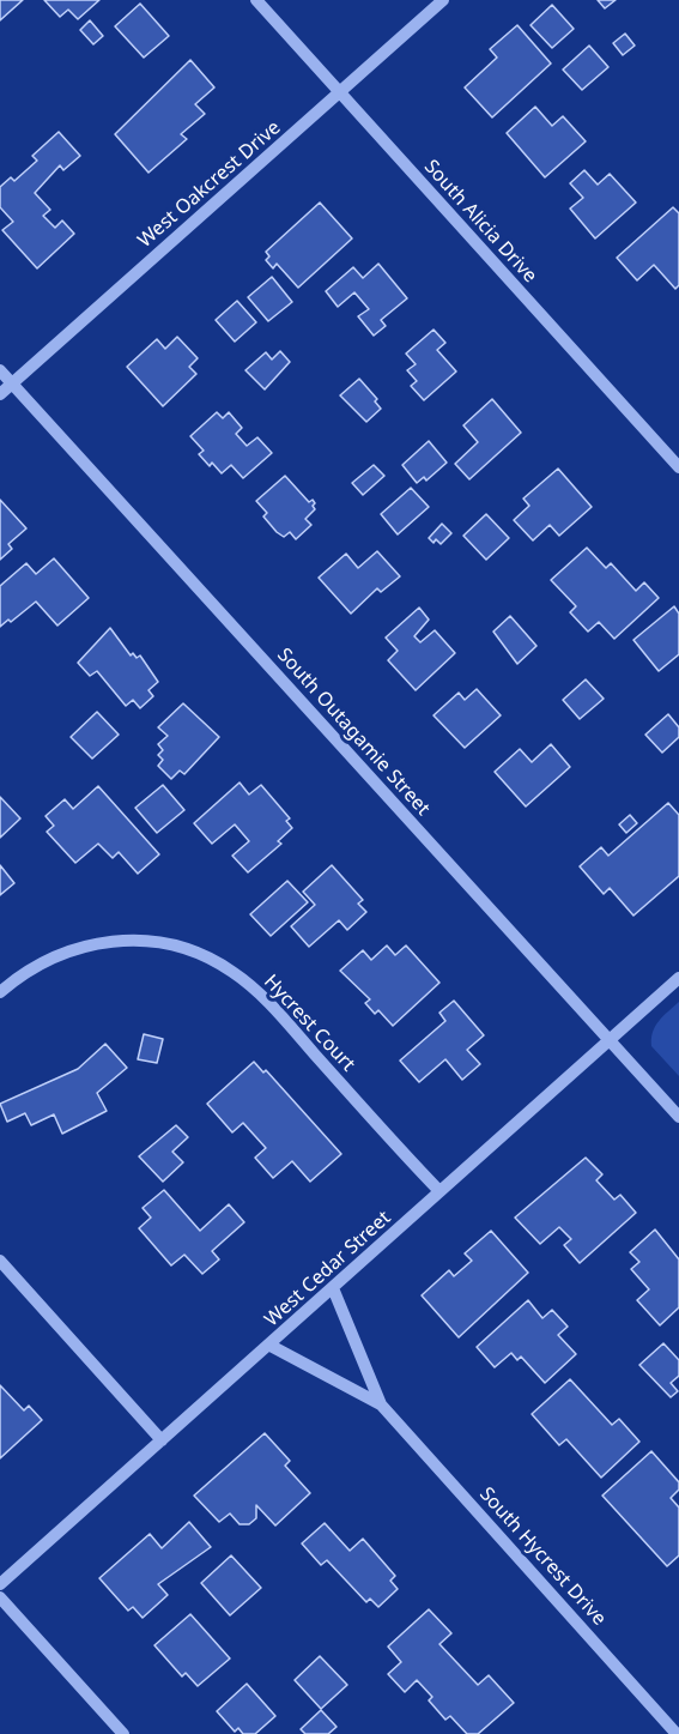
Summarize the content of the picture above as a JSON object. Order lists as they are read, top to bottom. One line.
{"streets":{"street":["West Oakcrest Drive","South Alicia Drive","South Outagamie Street","Hycrest Court","West Cedar Street","South Hycrest Drive"]},"crossings":[["West Oakcrest Drive","South Alicia Drive"],["West Oakcrest Drive","South Outagamie Street"],["South Outagamie Street","West Cedar Street"],["Hycrest Court","West Cedar Street"],["West Cedar Street","South Hycrest Drive"]]}
